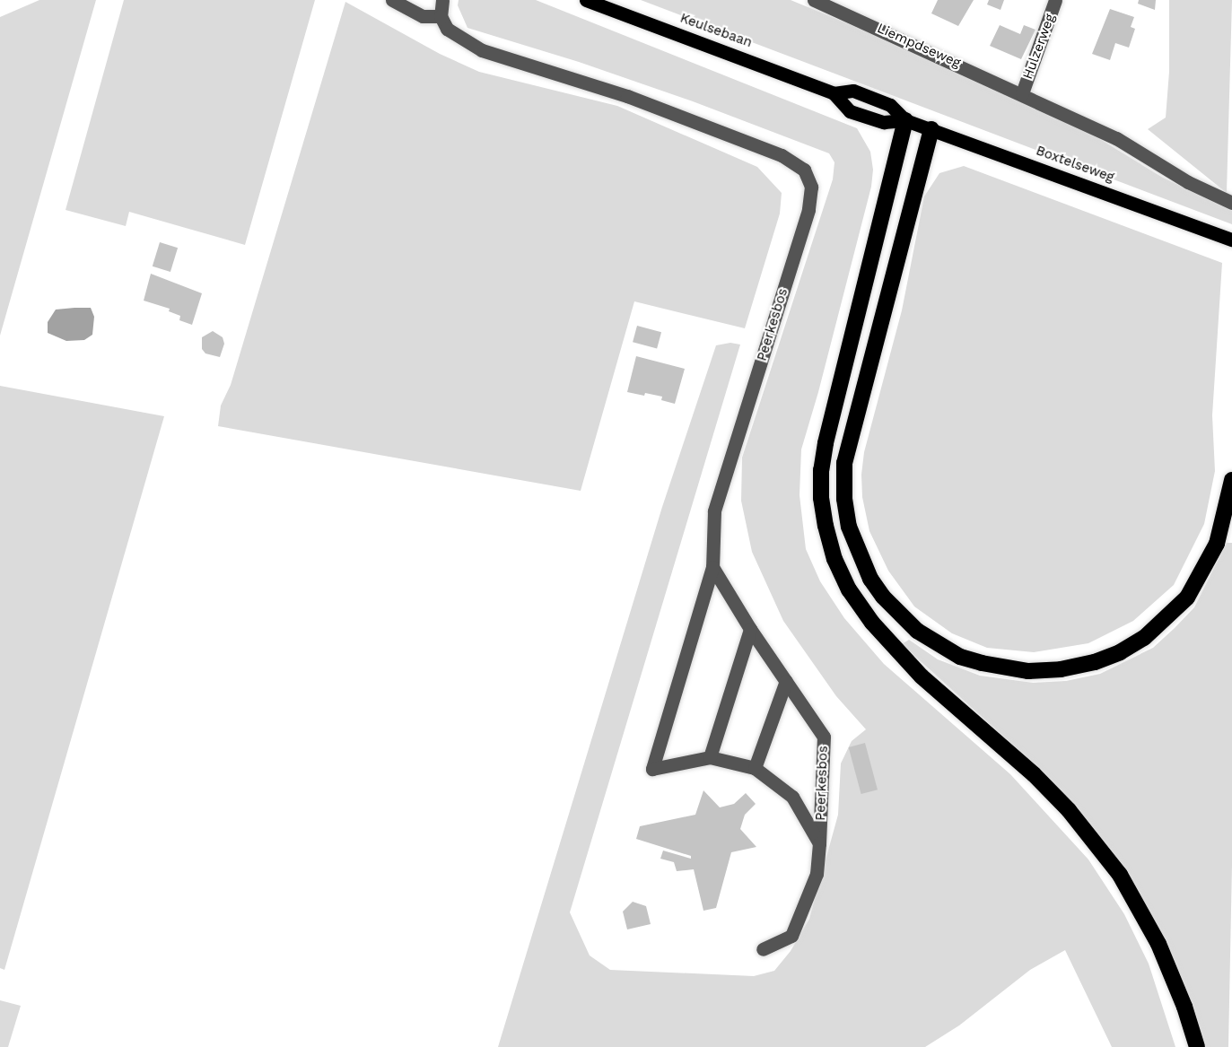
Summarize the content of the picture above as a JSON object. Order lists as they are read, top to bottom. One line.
{"streets":{"main road":["Keulsebaan","Boxtelseweg"],"street":["Liempdseweg","Hulzerweg","Peerkesbos"]},"crossings":[["Keulsebaan","Boxtelseweg"],["Liempdseweg","Hulzerweg"]]}
